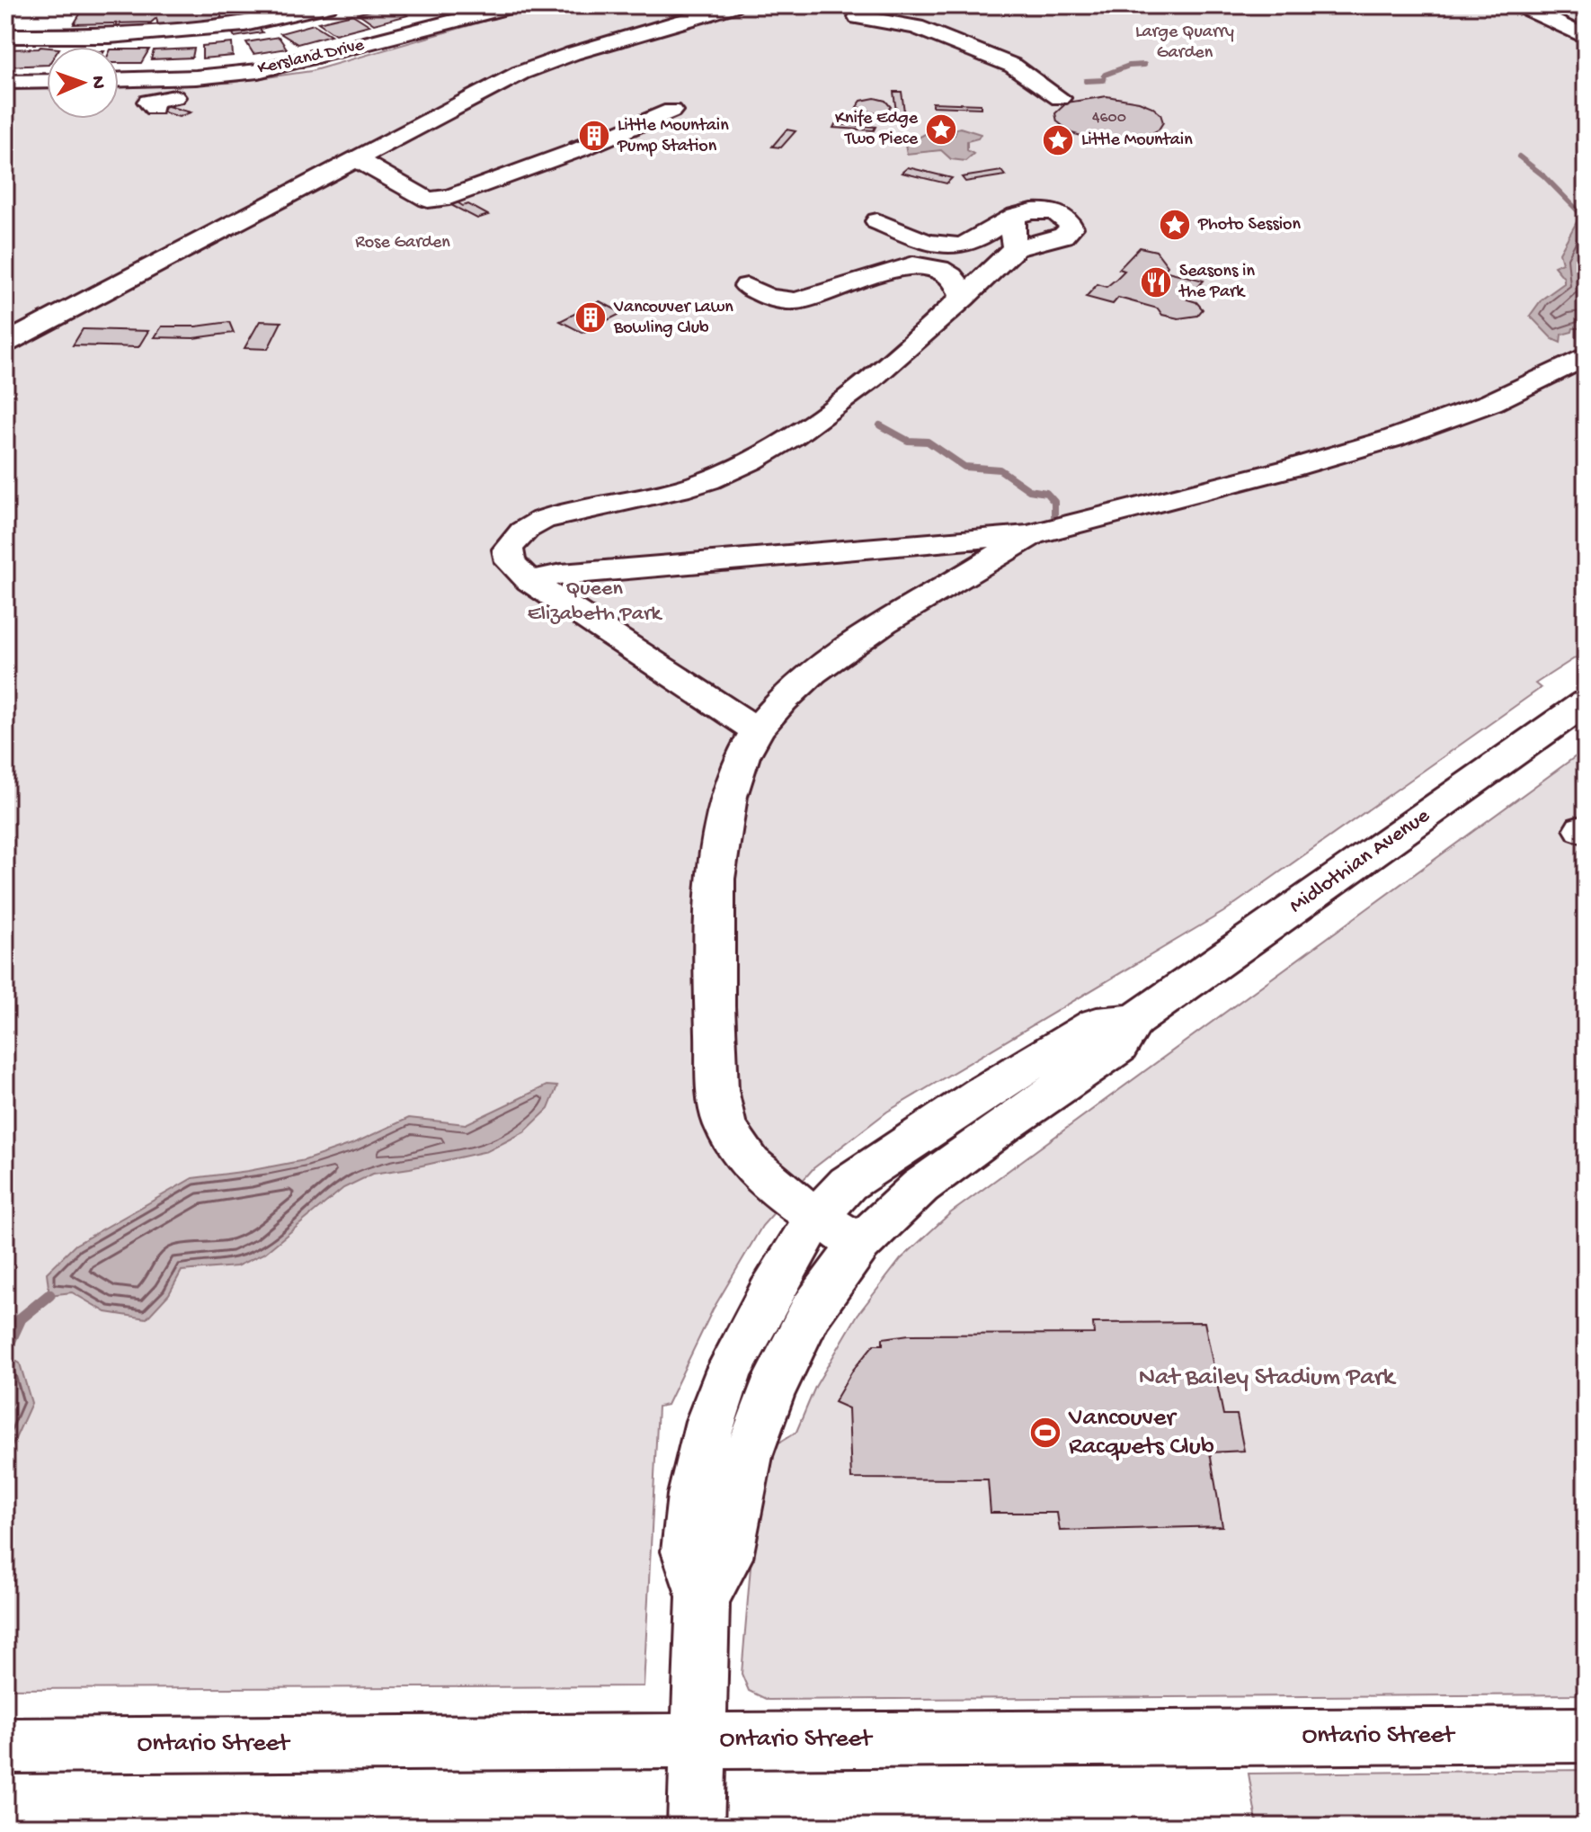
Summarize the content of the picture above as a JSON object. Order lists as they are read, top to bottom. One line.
{"streets":{"street":["Kersland Drive","Midlothian Avenue","Ontario Street"]},"parks":["Large Quarry Garden","Rose Garden","Queen Elizabeth Park","Nat Bailey Stadium Park"],"places":{"place":["Knife Edge Two Piece","Little Mountain","Photo Session"],"building":["Little Mountain Pump Station","Vancouver Lawn Bowling Club"],"restaurant":["Seasons in the Park"],"sports":["Vancouver Racquets Club"]},"house_numbers":["4600"],"north":"right"}
